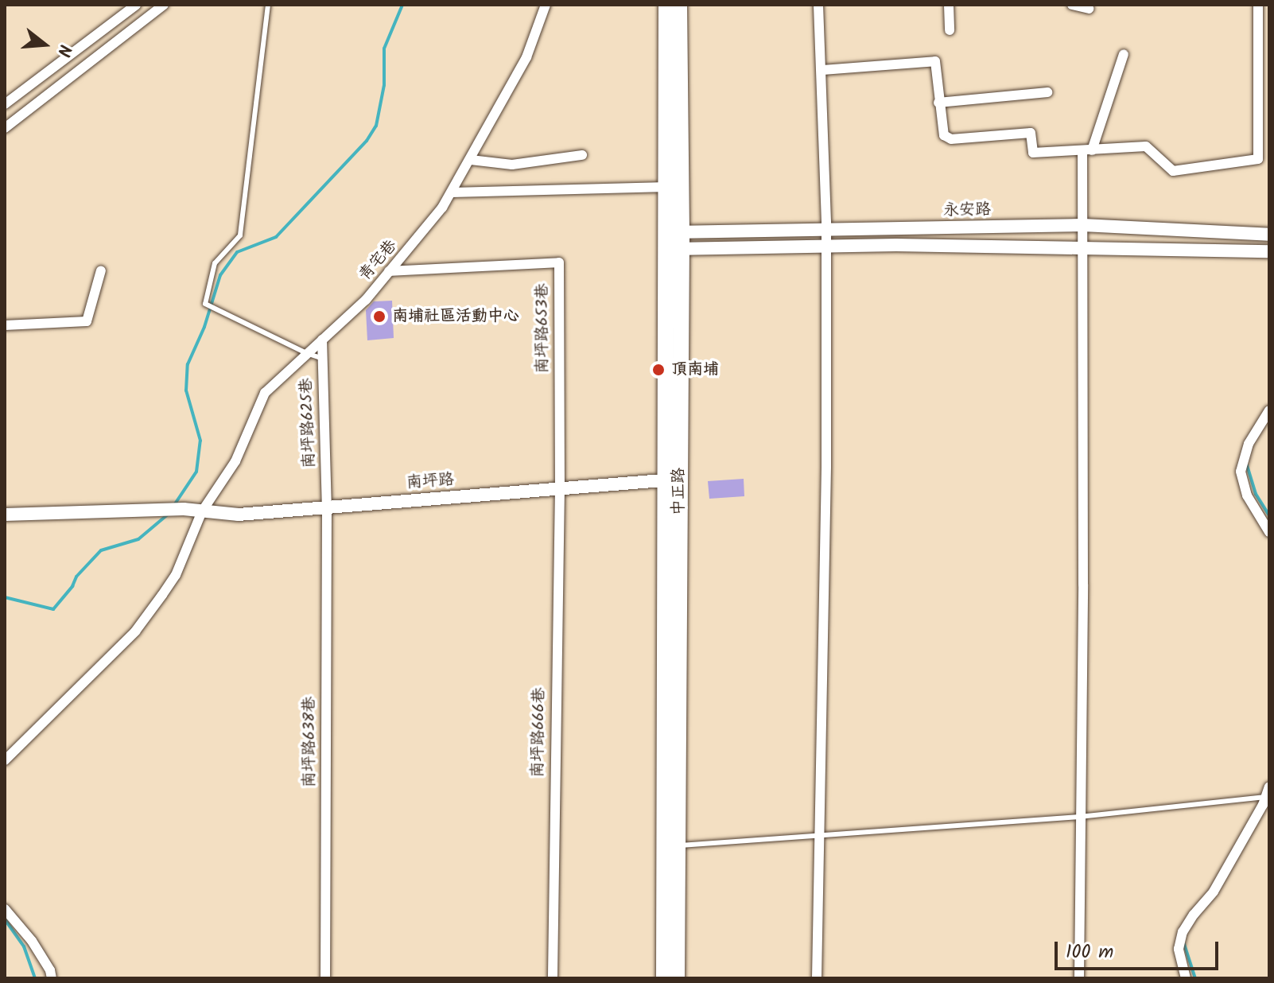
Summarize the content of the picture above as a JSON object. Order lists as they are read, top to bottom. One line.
{"streets":{"main road":["中正路"],"street":["永安路","青宅巷","南坪路653巷","南坪路625巷","南坪路","南坪路666巷","南坪路638巷"]},"crossings":[["永安路","中正路"],["青宅巷","南坪路653巷"],["青宅巷","南坪路625巷"],["青宅巷","南坪路"],["南坪路653巷","南坪路"],["南坪路653巷","南坪路666巷"],["南坪路625巷","南坪路"],["南坪路625巷","南坪路638巷"],["南坪路","中正路"],["南坪路","南坪路666巷"],["南坪路","南坪路638巷"]],"places":["南埔社區活動中心","頂南埔"],"scale_bar":"100 m","north":"right"}
